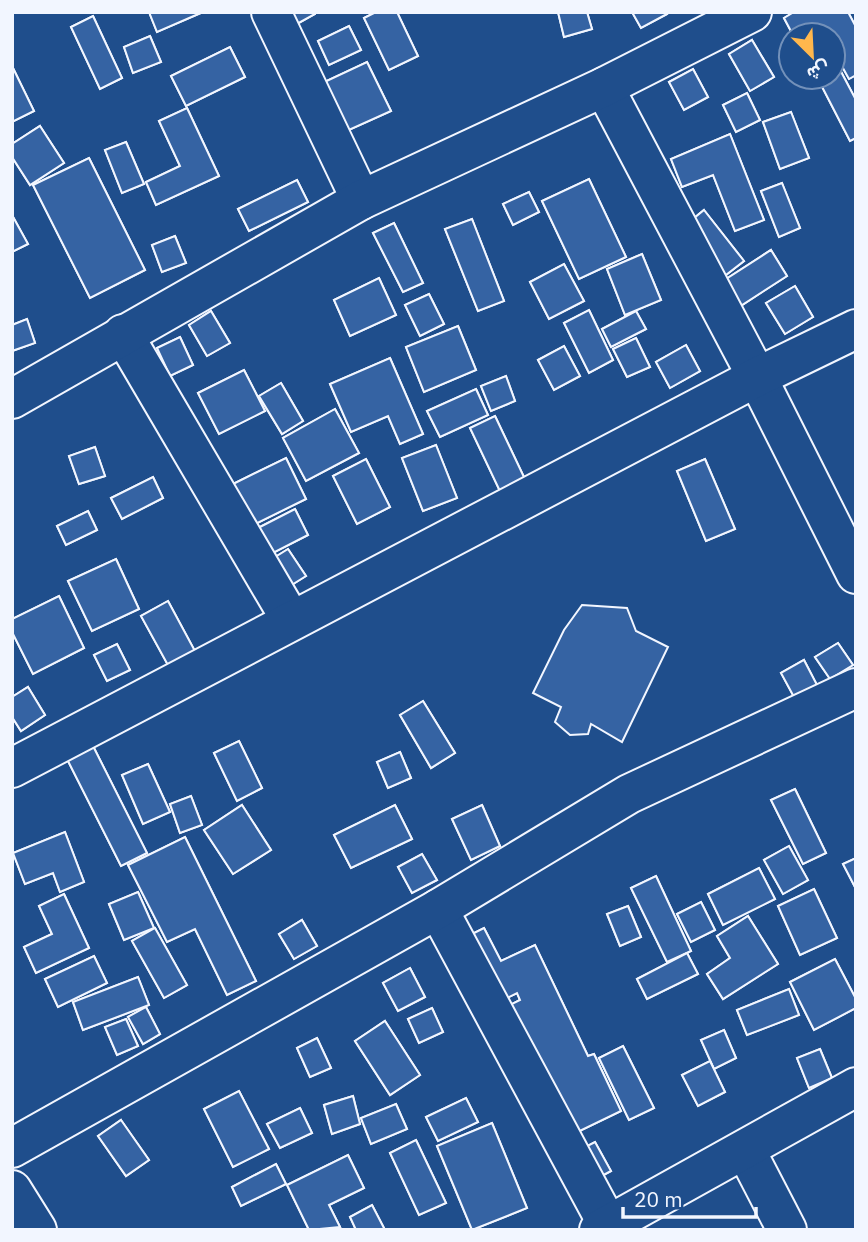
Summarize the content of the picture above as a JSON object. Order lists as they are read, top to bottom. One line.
{"scale_bar":"20 m","north":"bottom right"}
